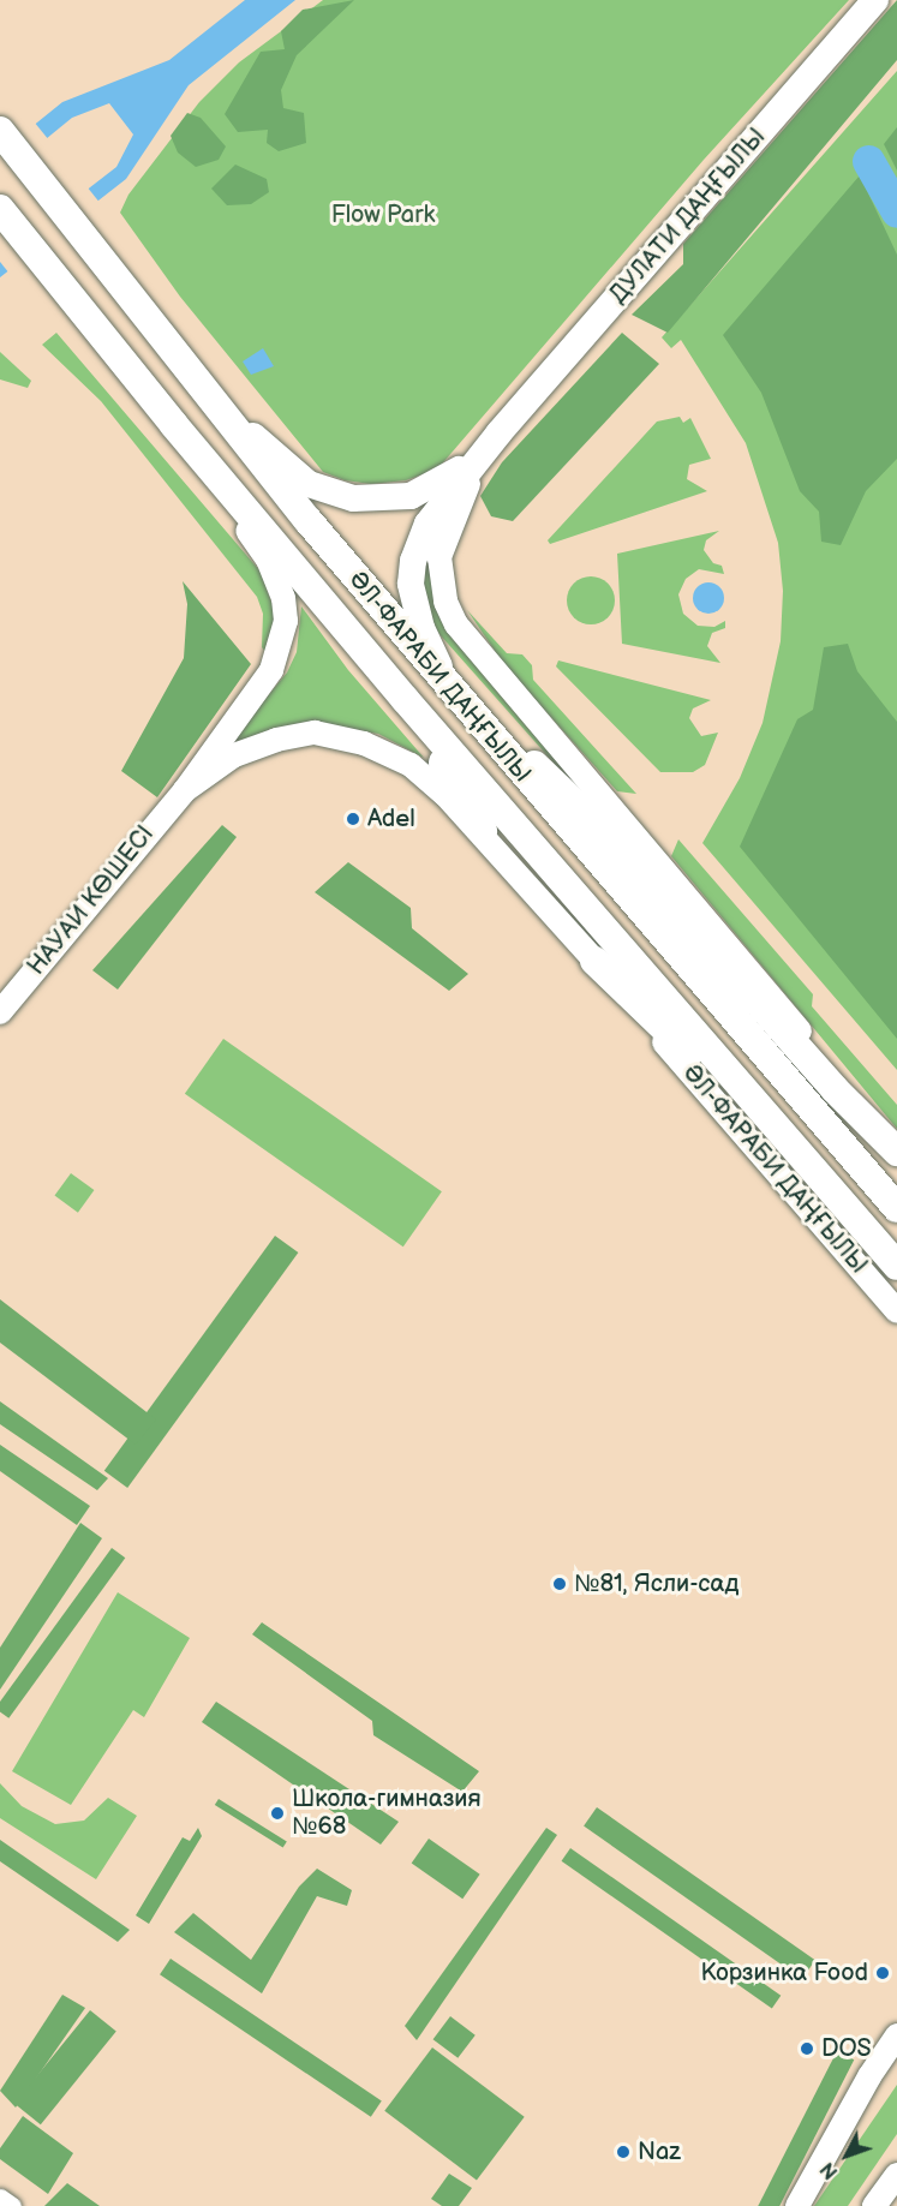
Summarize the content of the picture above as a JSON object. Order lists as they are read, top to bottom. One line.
{"streets":{"main road":["ДУЛАТИ ДАҢҒЫЛЫ","ӘЛ-ФАРАБИ ДАҢҒЫЛЫ"],"street":["НАУАИ КӨШЕСІ"]},"crossings":[["ӘЛ-ФАРАБИ ДАҢҒЫЛЫ","НАУАИ КӨШЕСІ"]],"parks":["Flow Park"],"places":["Adel","№81, Ясли-сад","Школа-гимназия №68","Корзинка Food","DOS","Naz"],"north":"bottom left"}
